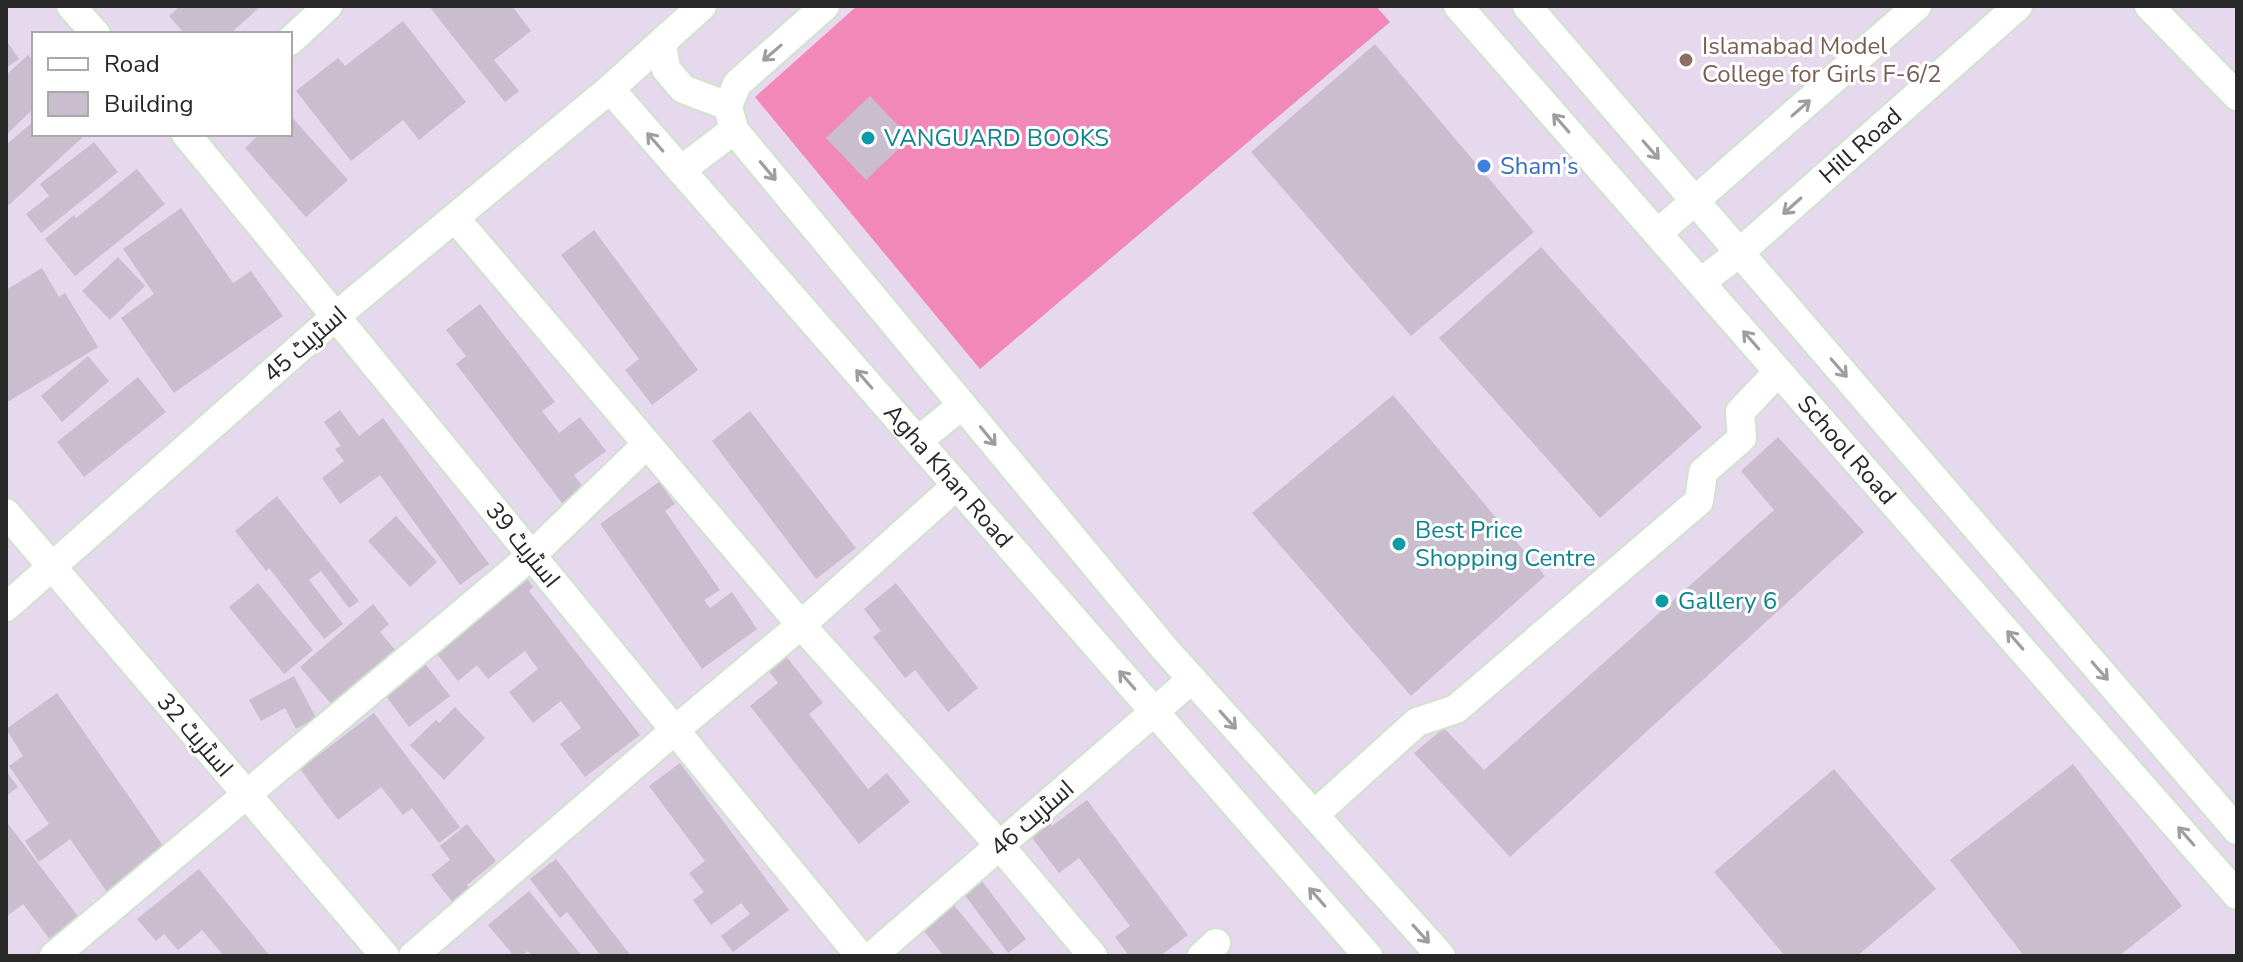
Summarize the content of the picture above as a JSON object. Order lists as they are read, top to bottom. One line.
{"streets":{"street":["Hill Road","اسٹریٹ 45","School Road","Agha Khan Road","اسٹریٹ 39","اسٹریٹ 32","اسٹریٹ 46"]},"crossings":[["Hill Road","School Road"],["اسٹریٹ 45","Agha Khan Road"],["اسٹریٹ 45","اسٹریٹ 39"],["اسٹریٹ 45","اسٹریٹ 32"],["Agha Khan Road","اسٹریٹ 46"]],"places":["Islamabad Model College for Girls F-6/2","VANGUARD BOOKS","Sham's","Best Price Shopping Centre","Gallery 6"],"legend":["Road","Building"]}
